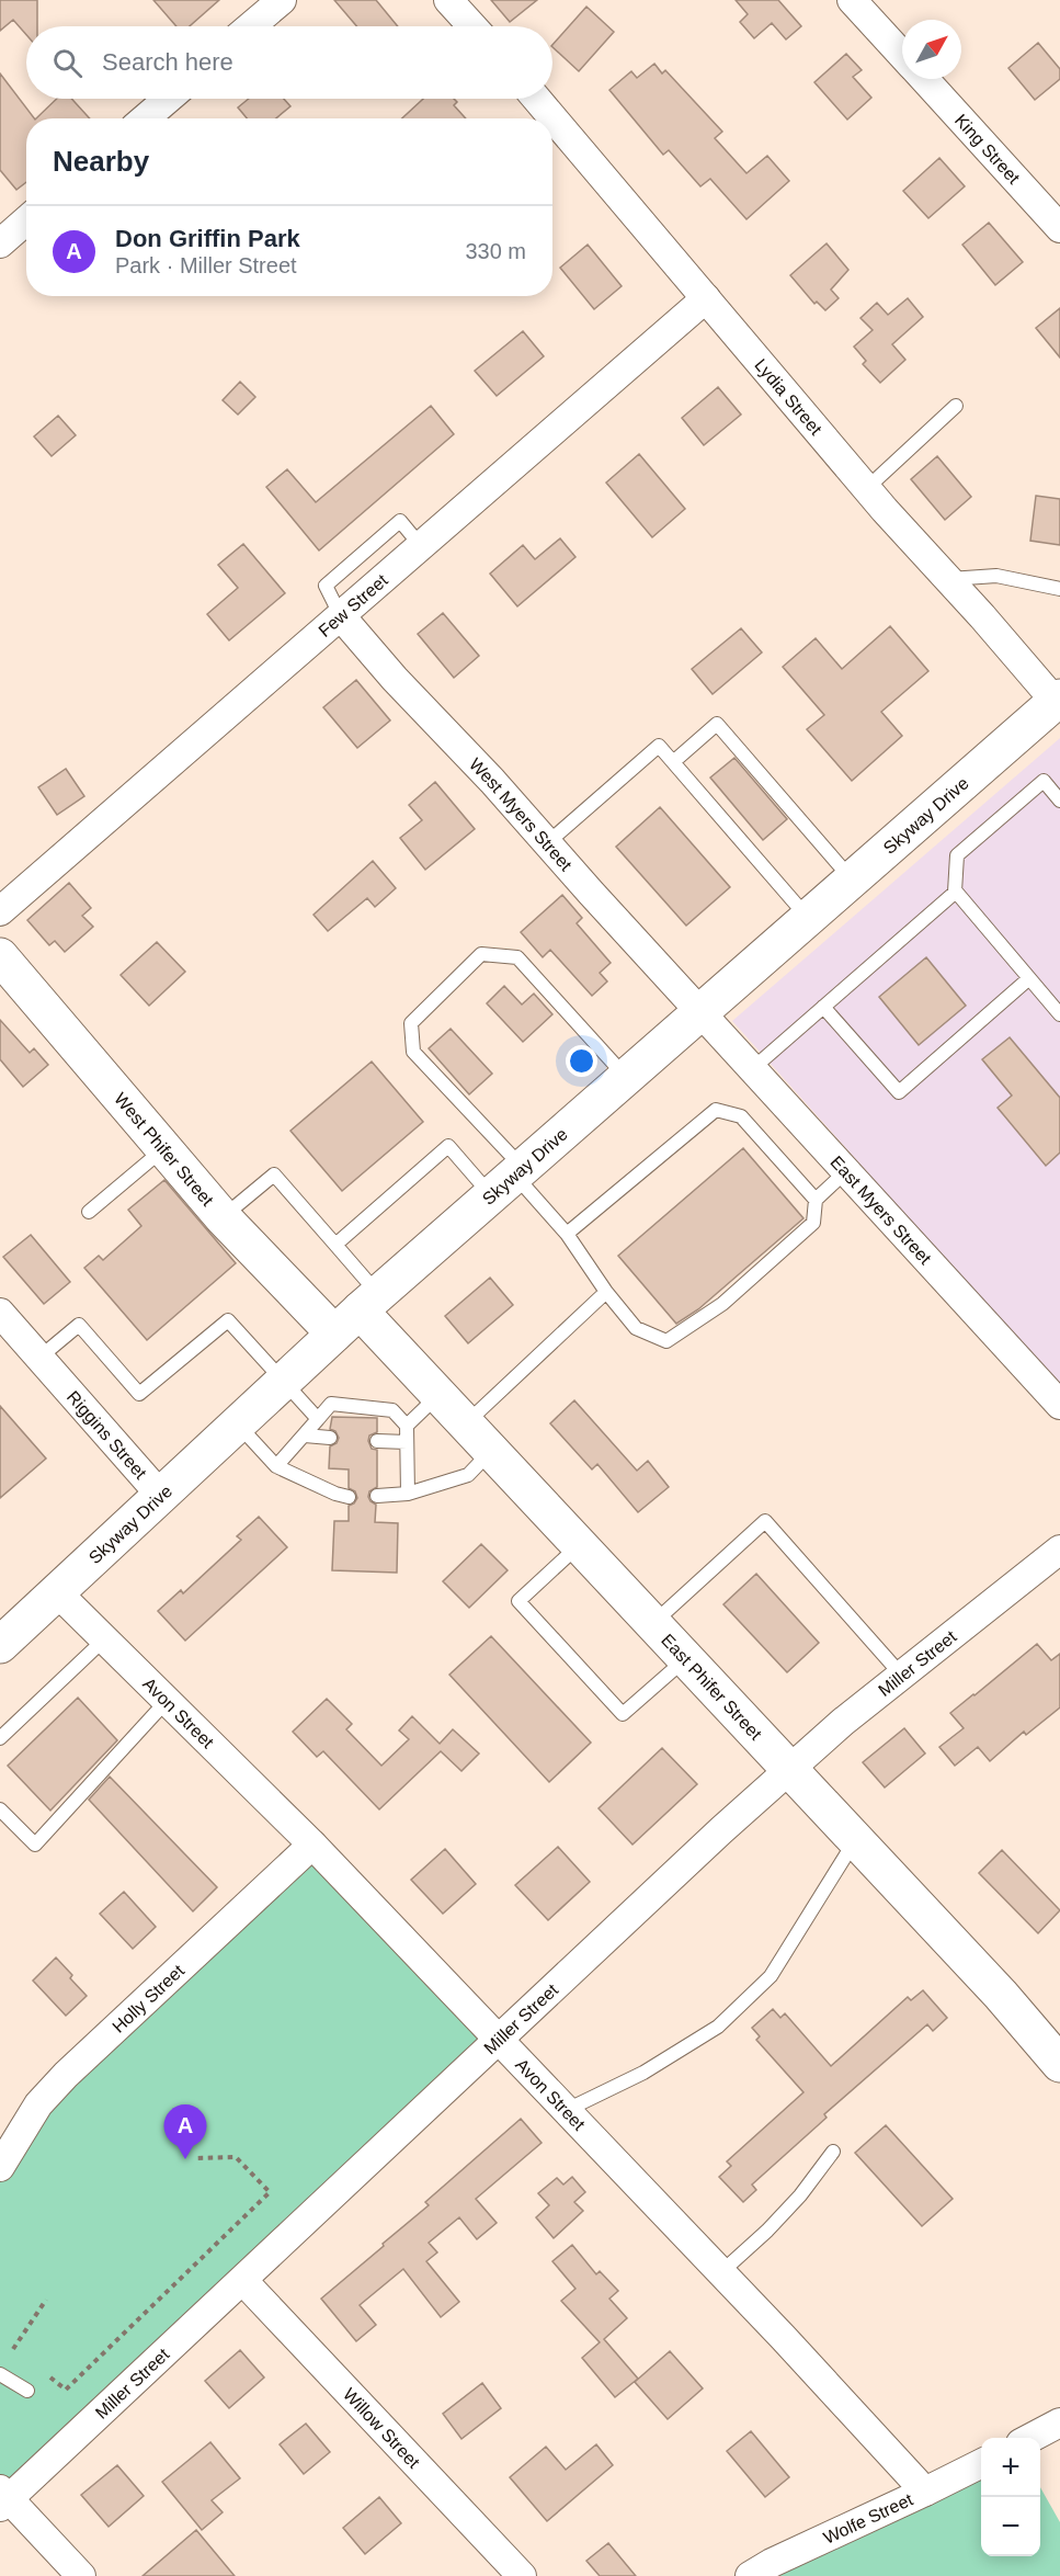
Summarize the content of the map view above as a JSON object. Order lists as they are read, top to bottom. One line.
{"streets":{"street":["King Street","Lydia Street","Few Street","West Myers Street","Skyway Drive","West Phifer Street","East Myers Street","Riggins Street","Miller Street","East Phifer Street","Avon Street","Holly Street","Willow Street","Wolfe Street"]},"crossings":[["Lydia Street","Few Street"],["Lydia Street","Skyway Drive"],["Few Street","West Myers Street"],["West Myers Street","Skyway Drive"],["West Myers Street","East Myers Street"],["Skyway Drive","West Phifer Street"],["Skyway Drive","East Myers Street"],["Skyway Drive","Riggins Street"],["Skyway Drive","East Phifer Street"],["Skyway Drive","Avon Street"],["West Phifer Street","East Phifer Street"],["Miller Street","East Phifer Street"],["Miller Street","Avon Street"],["Miller Street","Willow Street"],["Avon Street","Holly Street"],["Avon Street","Wolfe Street"]],"north":"top right","page":{"search":"Search here","heading":"Nearby","list":[{"mark":"A","name":"Don Griffin Park","note":"Park · Miller Street","value":"330 m"}],"pins":"A","map_buttons":["+","−"]}}
